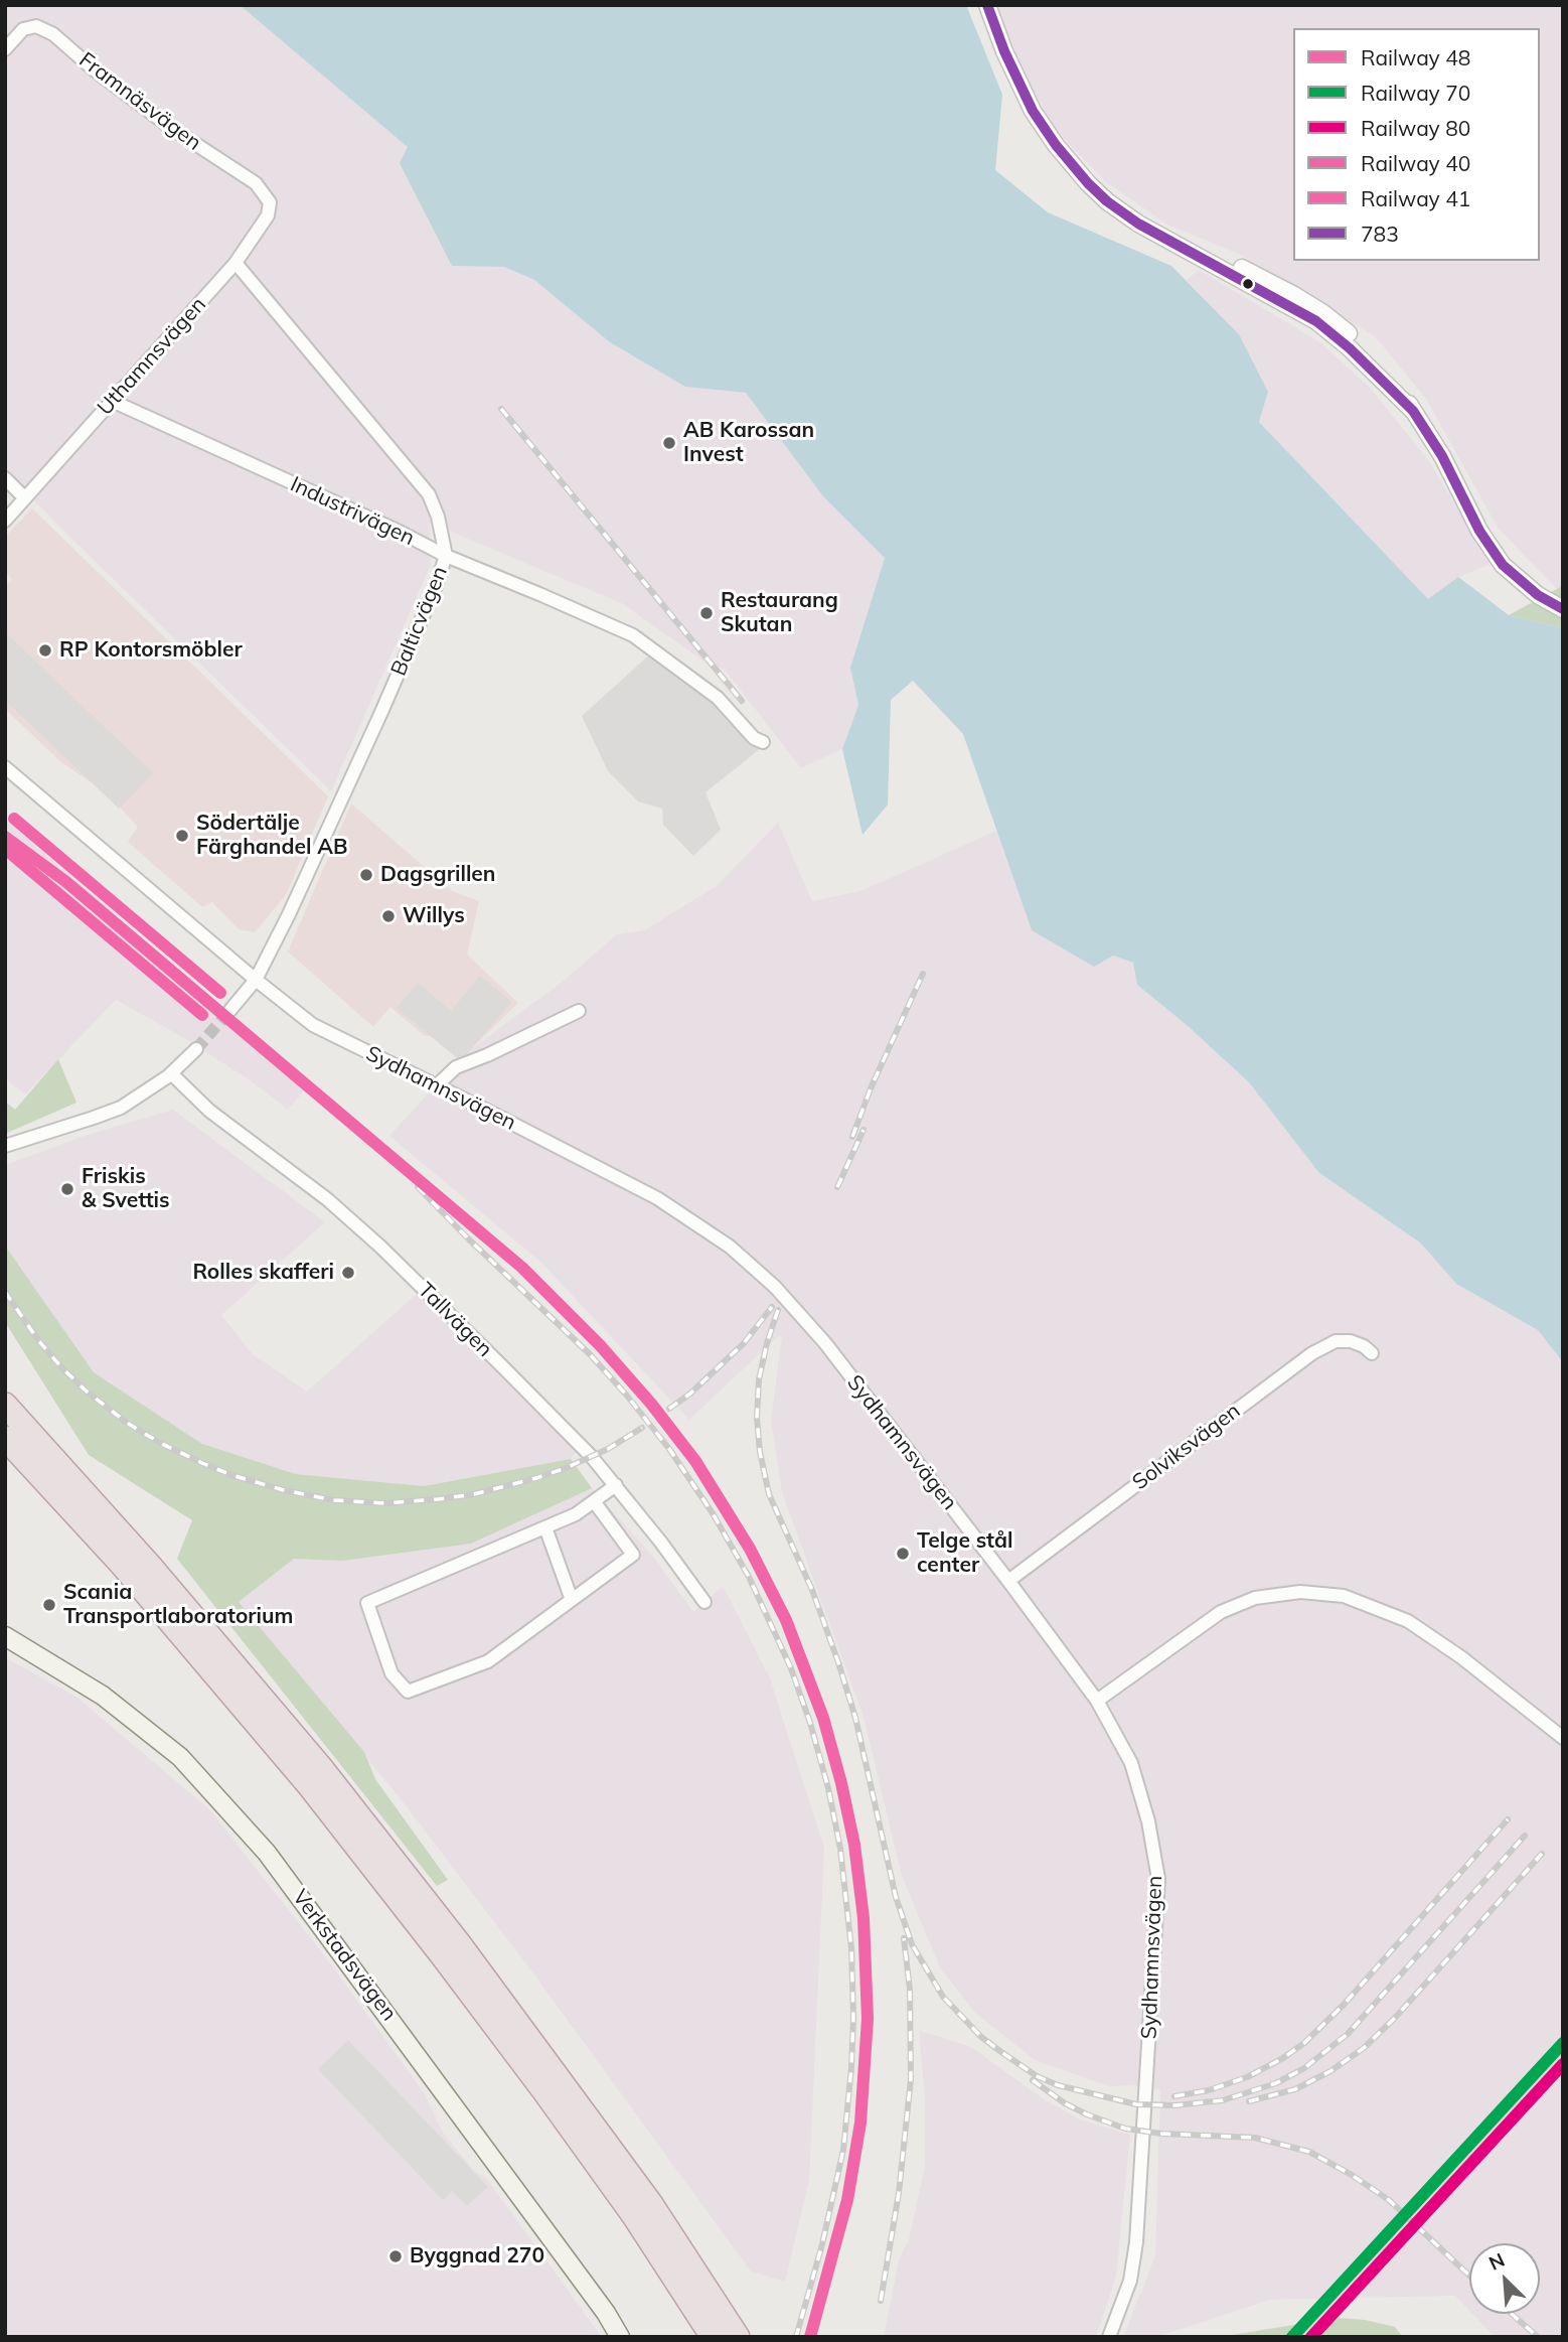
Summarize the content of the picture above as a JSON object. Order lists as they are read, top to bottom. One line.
{"streets":{"main road":["Verkstadsvägen"],"street":["Framnäsvägen","Uthamnsvägen","Industrivägen","Balticvägen","Sydhamnsvägen","Tallvägen","Solviksvägen"]},"crossings":[["Framnäsvägen","Uthamnsvägen"],["Uthamnsvägen","Industrivägen"],["Uthamnsvägen","Balticvägen"],["Industrivägen","Balticvägen"],["Balticvägen","Sydhamnsvägen"],["Sydhamnsvägen","Solviksvägen"]],"places":["AB Karossan Invest","Restaurang Skutan","RP Kontorsmöbler","Södertälje Färghandel AB","Dagsgrillen","Willys","Friskis & Svettis","Rolles skafferi","Telge stål center","Scania Transportlaboratorium","Byggnad 270"],"lines":["transit line 783","rail line 41","rail line 48","rail line 40","rail line 70","rail line 80"],"legend":["Railway 48","Railway 70","Railway 80","Railway 40","Railway 41","783"],"north":"top left"}
